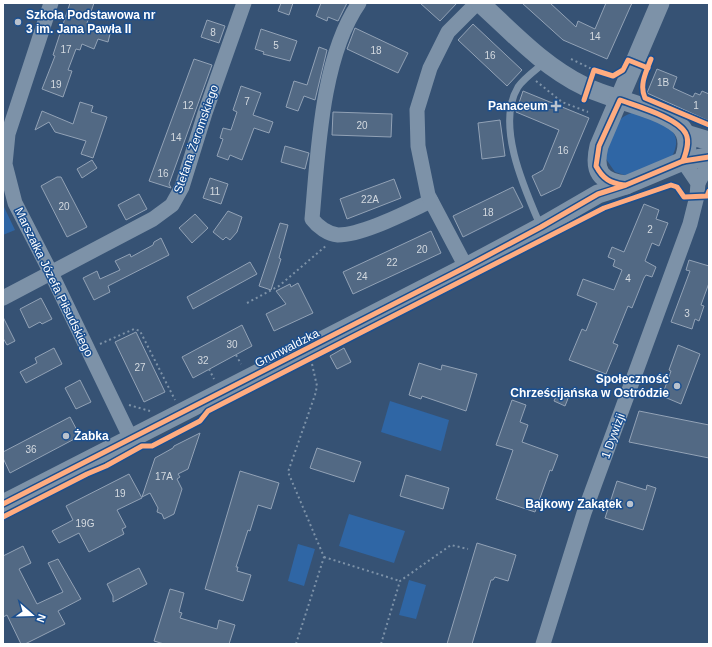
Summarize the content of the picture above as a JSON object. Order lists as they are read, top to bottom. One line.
{"streets":{"street":["Stefana Żeromskiego","Marszałka Józefa Piłsudskiego","Grunwaldzka","1 Dywizji"]},"crossings":[["Stefana Żeromskiego","Marszałka Józefa Piłsudskiego"],["Marszałka Józefa Piłsudskiego","Grunwaldzka"]],"places":{"other":["Szkoła Podstawowa nr 3 im. Jana Pawła II","Społeczność Chrześcijańska w Ostródzie","Żabka","Bajkowy Zakątek"],"health":["Panaceum"]},"house_numbers":["8","14","5","17","18","16","1B","19","7","12","1","20","14","16","16","11","22A","20","18","2","20","22","24","4","3","30","32","27","36","17A","19","19G"],"north":"right"}
